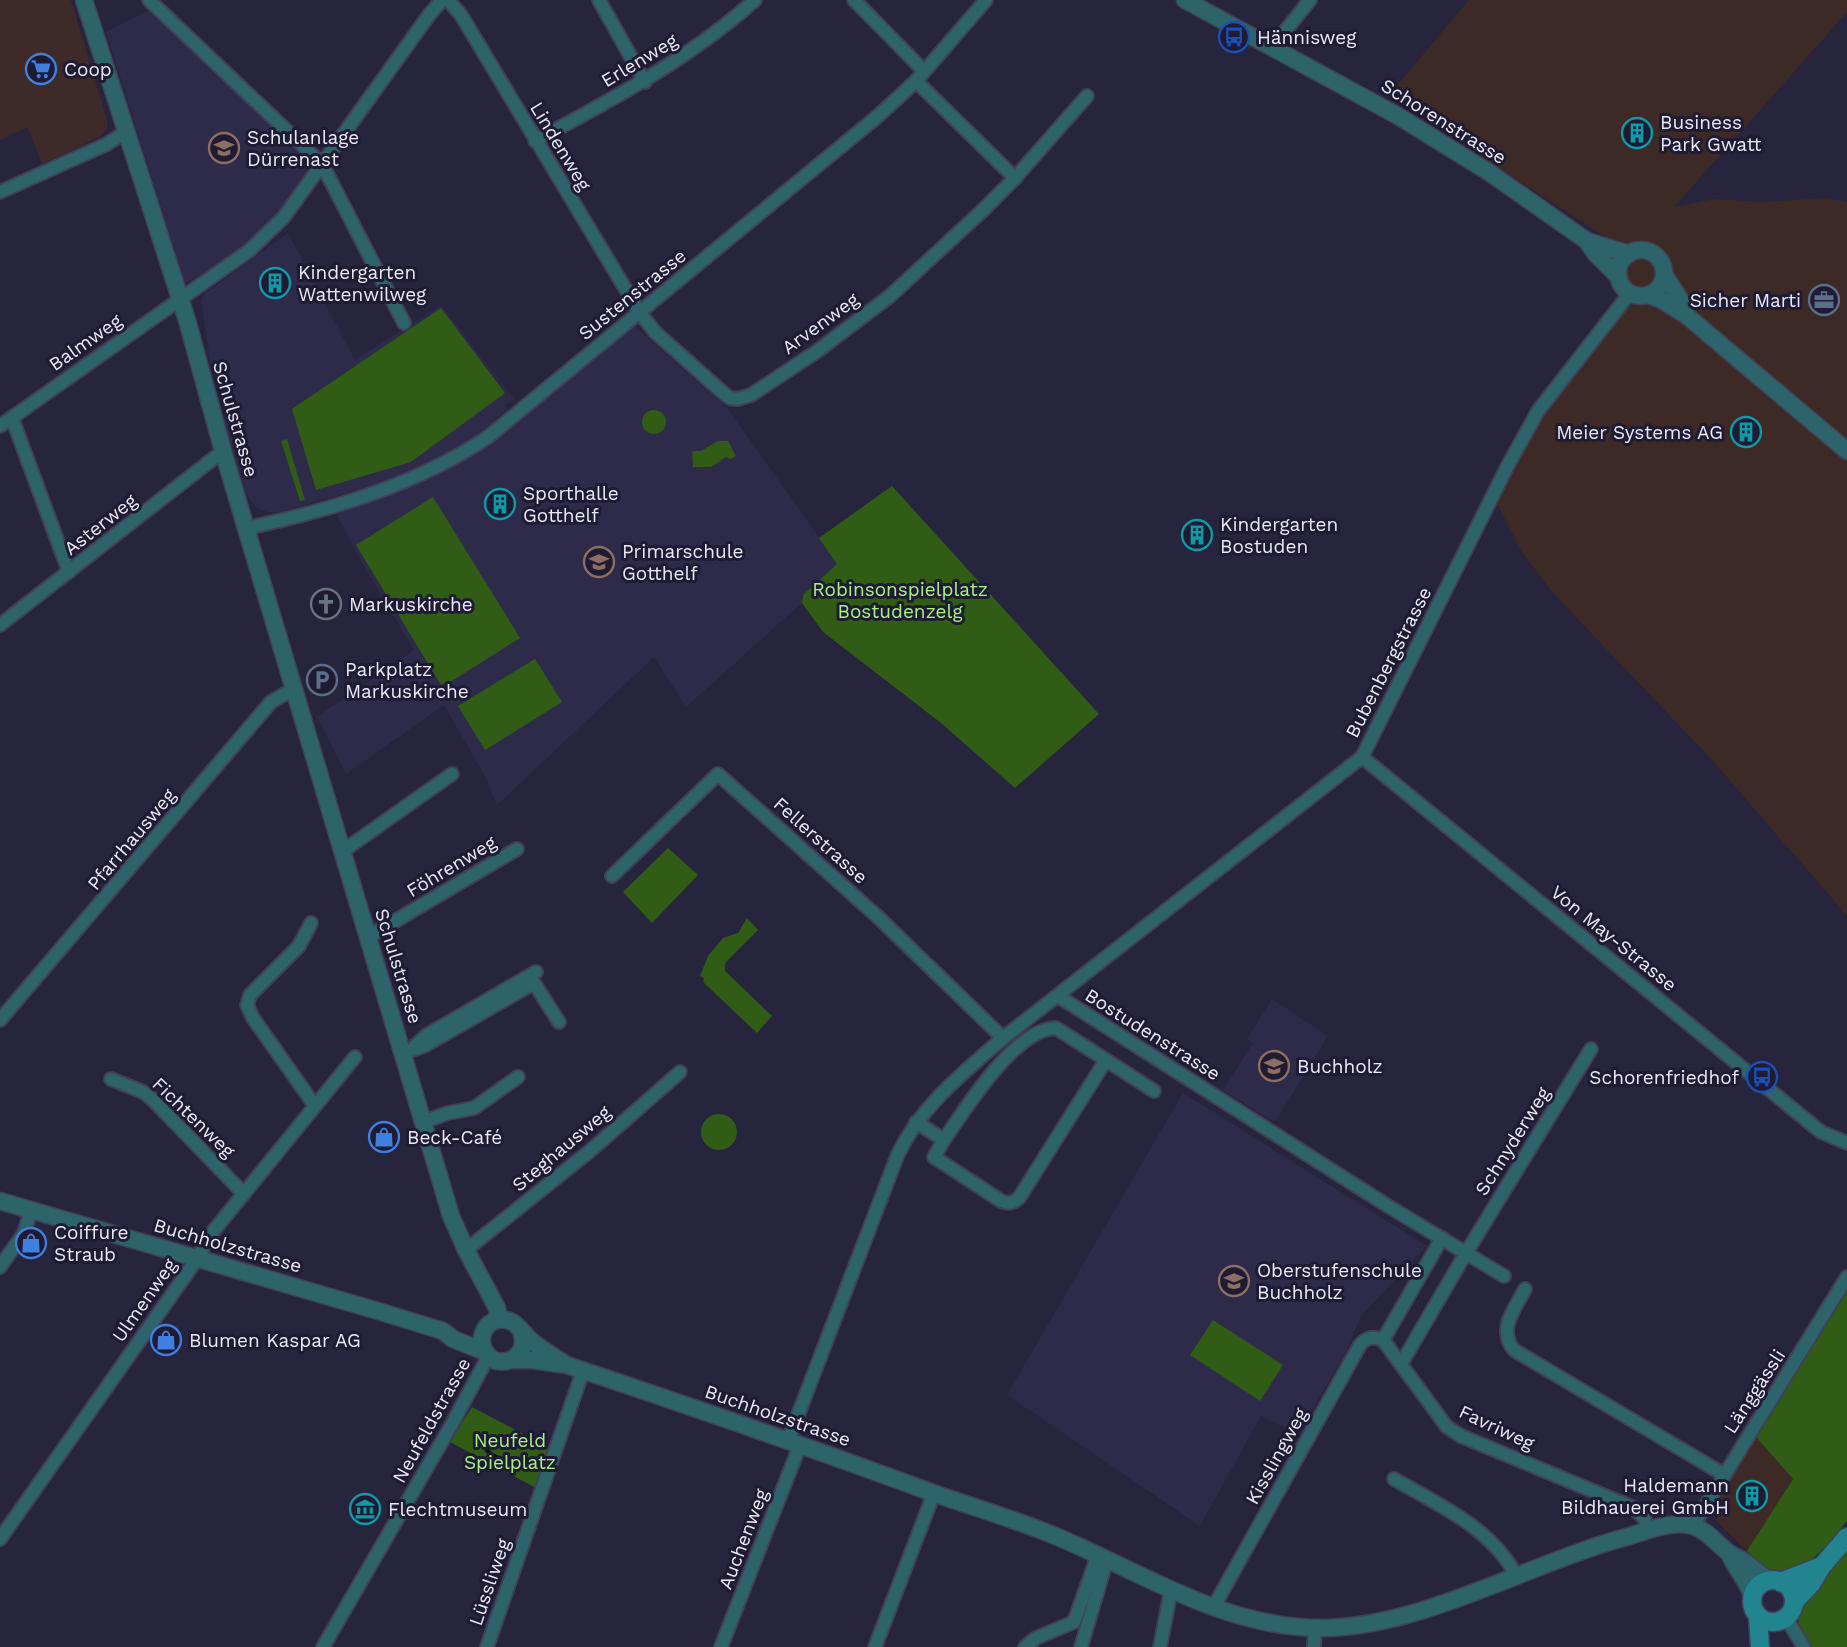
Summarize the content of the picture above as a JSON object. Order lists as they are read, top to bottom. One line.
{"streets":{"street":["Erlenweg","Schorenstrasse","Lindenweg","Sustenstrasse","Arvenweg","Balmweg","Schulstrasse","Asterweg","Bubenbergstrasse","Pfarrhausweg","Fellerstrasse","Föhrenweg","Von May-Strasse","Bostudenstrasse","Fichtenweg","Schnyderweg","Steghausweg","Buchholzstrasse","Ulmenweg","Länggässli","Neufeldstrasse","Favriweg","Kisslingweg","Auchenweg","Lüssliweg"]},"crossings":[["Erlenweg","Lindenweg"],["Schorenstrasse","Bubenbergstrasse"],["Lindenweg","Sustenstrasse"],["Lindenweg","Arvenweg"],["Sustenstrasse","Arvenweg"],["Sustenstrasse","Schulstrasse"],["Balmweg","Schulstrasse"],["Schulstrasse","Asterweg"],["Schulstrasse","Pfarrhausweg"],["Schulstrasse","Föhrenweg"],["Schulstrasse","Steghausweg"],["Schulstrasse","Buchholzstrasse"],["Schulstrasse","Neufeldstrasse"],["Bubenbergstrasse","Von May-Strasse"],["Bubenbergstrasse","Bostudenstrasse"],["Fellerstrasse","Bostudenstrasse"],["Bostudenstrasse","Schnyderweg"],["Bostudenstrasse","Buchholzstrasse"],["Bostudenstrasse","Auchenweg"],["Fichtenweg","Ulmenweg"],["Schnyderweg","Favriweg"],["Buchholzstrasse","Ulmenweg"],["Buchholzstrasse","Länggässli"],["Buchholzstrasse","Neufeldstrasse"],["Buchholzstrasse","Favriweg"],["Buchholzstrasse","Kisslingweg"],["Buchholzstrasse","Auchenweg"],["Buchholzstrasse","Lüssliweg"],["Favriweg","Kisslingweg"]],"parks":["Robinsonspielplatz Bostudenzelg","Neufeld Spielplatz"],"places":{"bus stop":["Hännisweg","Schorenfriedhof"],"supermarket":["Coop"],"building":["Business Park Gwatt","Kindergarten Wattenwilweg","Meier Systems AG","Sporthalle Gotthelf","Kindergarten Bostuden","Haldemann Bildhauerei GmbH"],"school or university":["Schulanlage Dürrenast","Primarschule Gotthelf","Buchholz","Oberstufenschule Buchholz"],"office":["Sicher Marti"],"church":["Markuskirche"],"parking":["Parkplatz Markuskirche"],"shop":["Beck-Café","Coiffure Straub","Blumen Kaspar AG"],"museum":["Flechtmuseum"]}}
